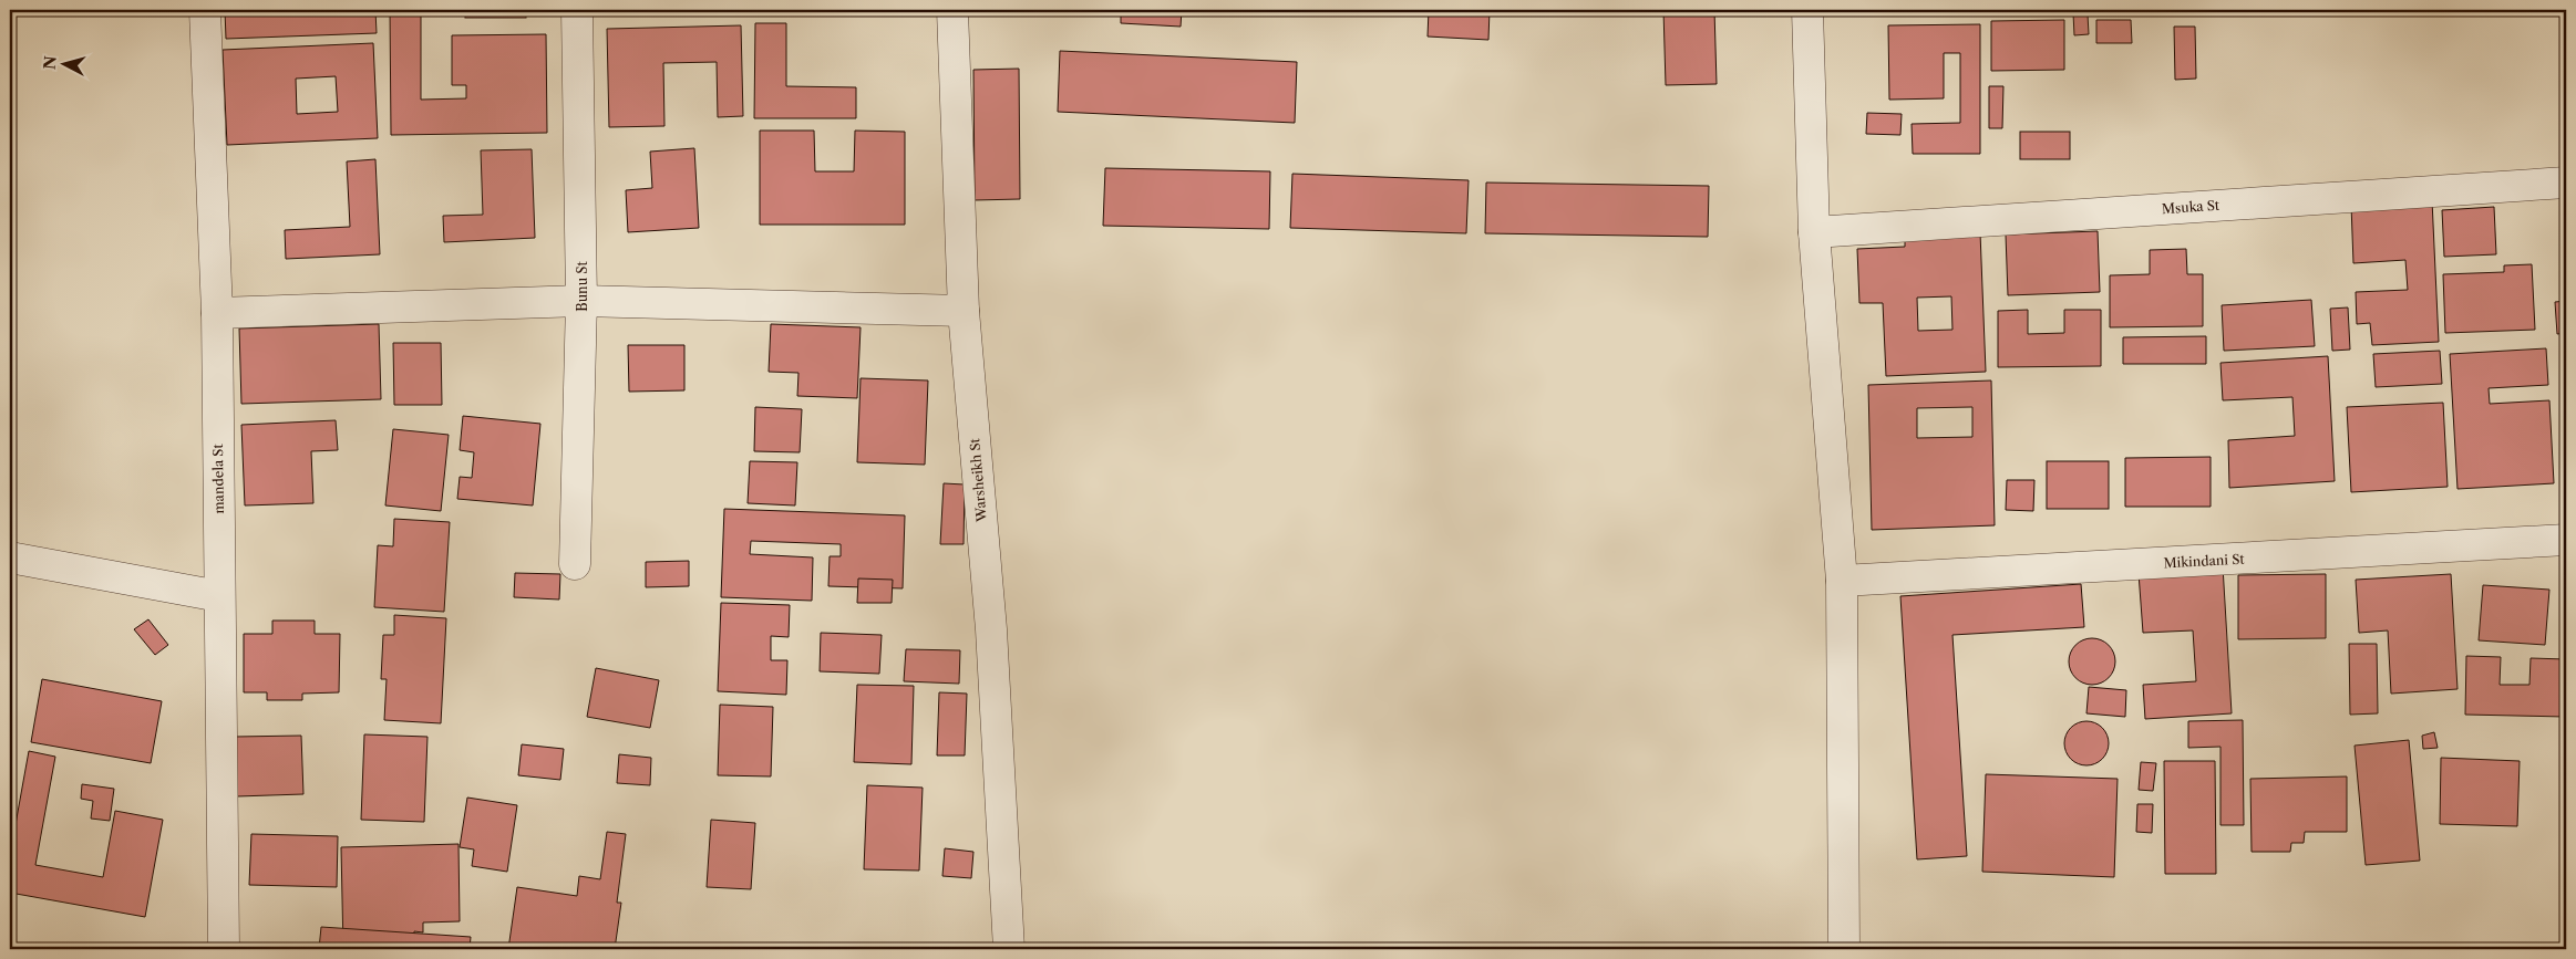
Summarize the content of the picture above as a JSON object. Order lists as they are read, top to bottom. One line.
{"streets":{"street":["Msuka St","Bunu St","mandela St","Warsheikh St","Mikindani St"]},"north":"left"}
